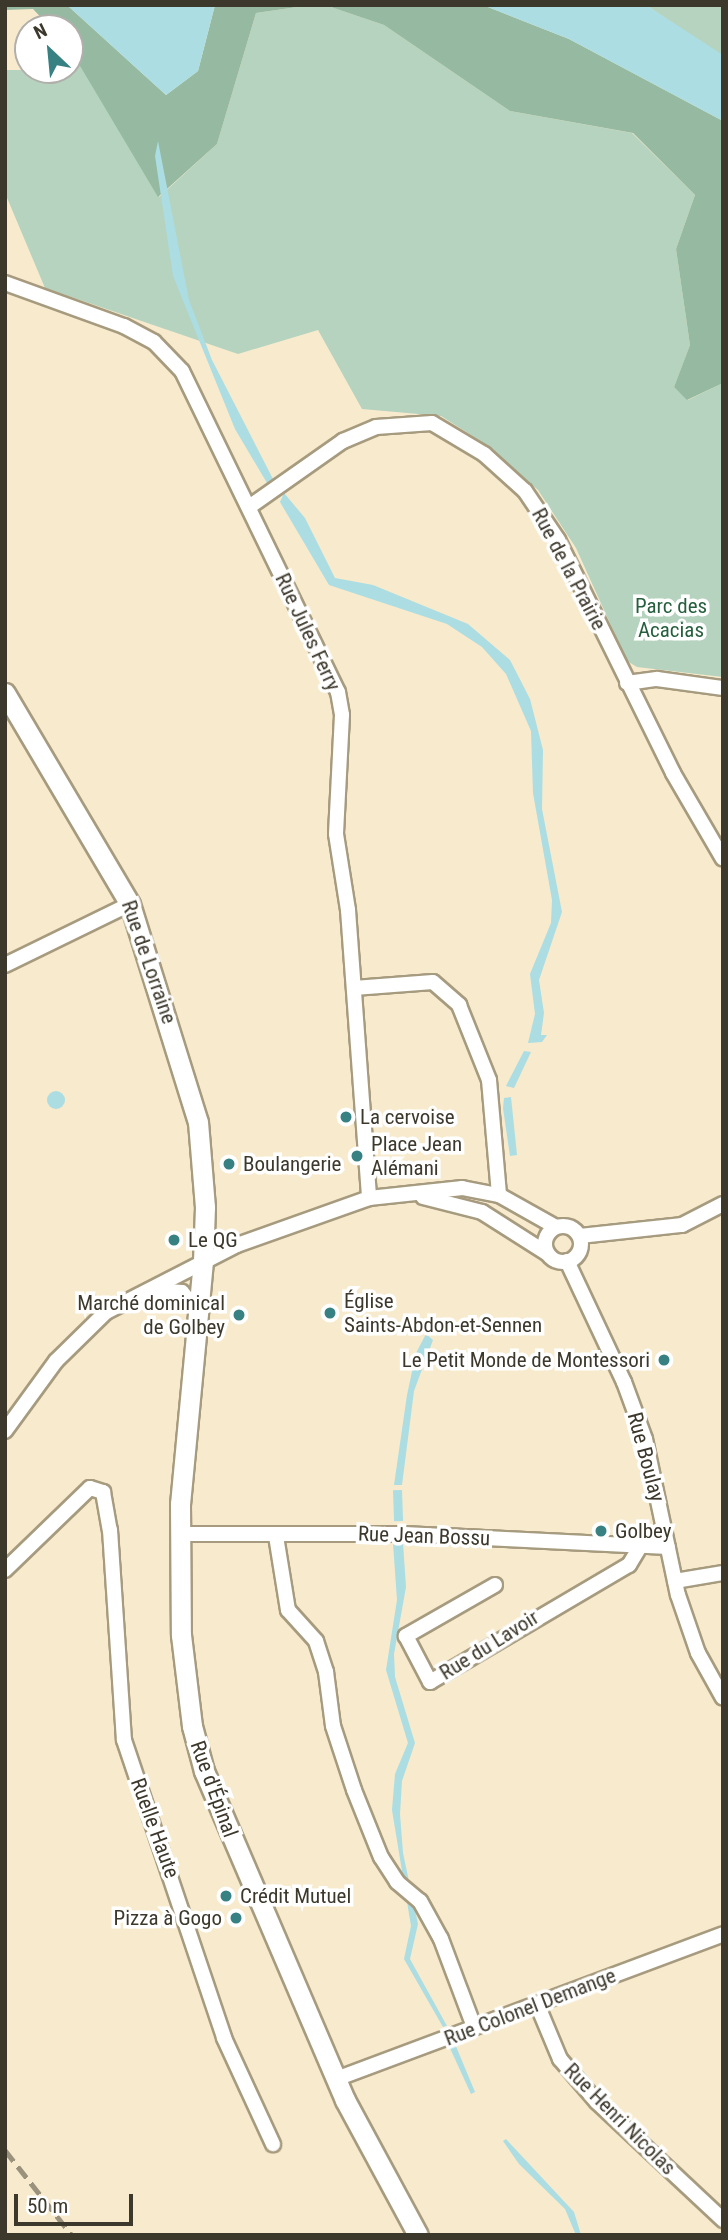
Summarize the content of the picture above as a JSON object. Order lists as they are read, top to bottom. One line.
{"streets":{"main road":["Rue de Lorraine","Rue d'Épinal"],"street":["Rue de la Prairie","Rue Jules Ferry","Rue Boulay","Rue Jean Bossu","Rue du Lavoir","Ruelle Haute","Rue Colonel Demange","Rue Henri Nicolas"]},"crossings":[["Rue de la Prairie","Rue Jules Ferry"],["Rue de Lorraine","Rue d'Épinal"],["Rue Boulay","Rue Jean Bossu"],["Rue Jean Bossu","Rue du Lavoir"],["Rue Jean Bossu","Rue d'Épinal"],["Rue d'Épinal","Rue Colonel Demange"],["Rue Colonel Demange","Rue Henri Nicolas"]],"parks":["Parc des Acacias"],"places":["La cervoise","Place Jean Alémani","Boulangerie","Le QG","Église Saints-Abdon-et-Sennen","Marché dominical de Golbey","Le Petit Monde de Montessori","Golbey","Crédit Mutuel","Pizza à Gogo"],"scale_bar":"50 m","north":"top left"}
